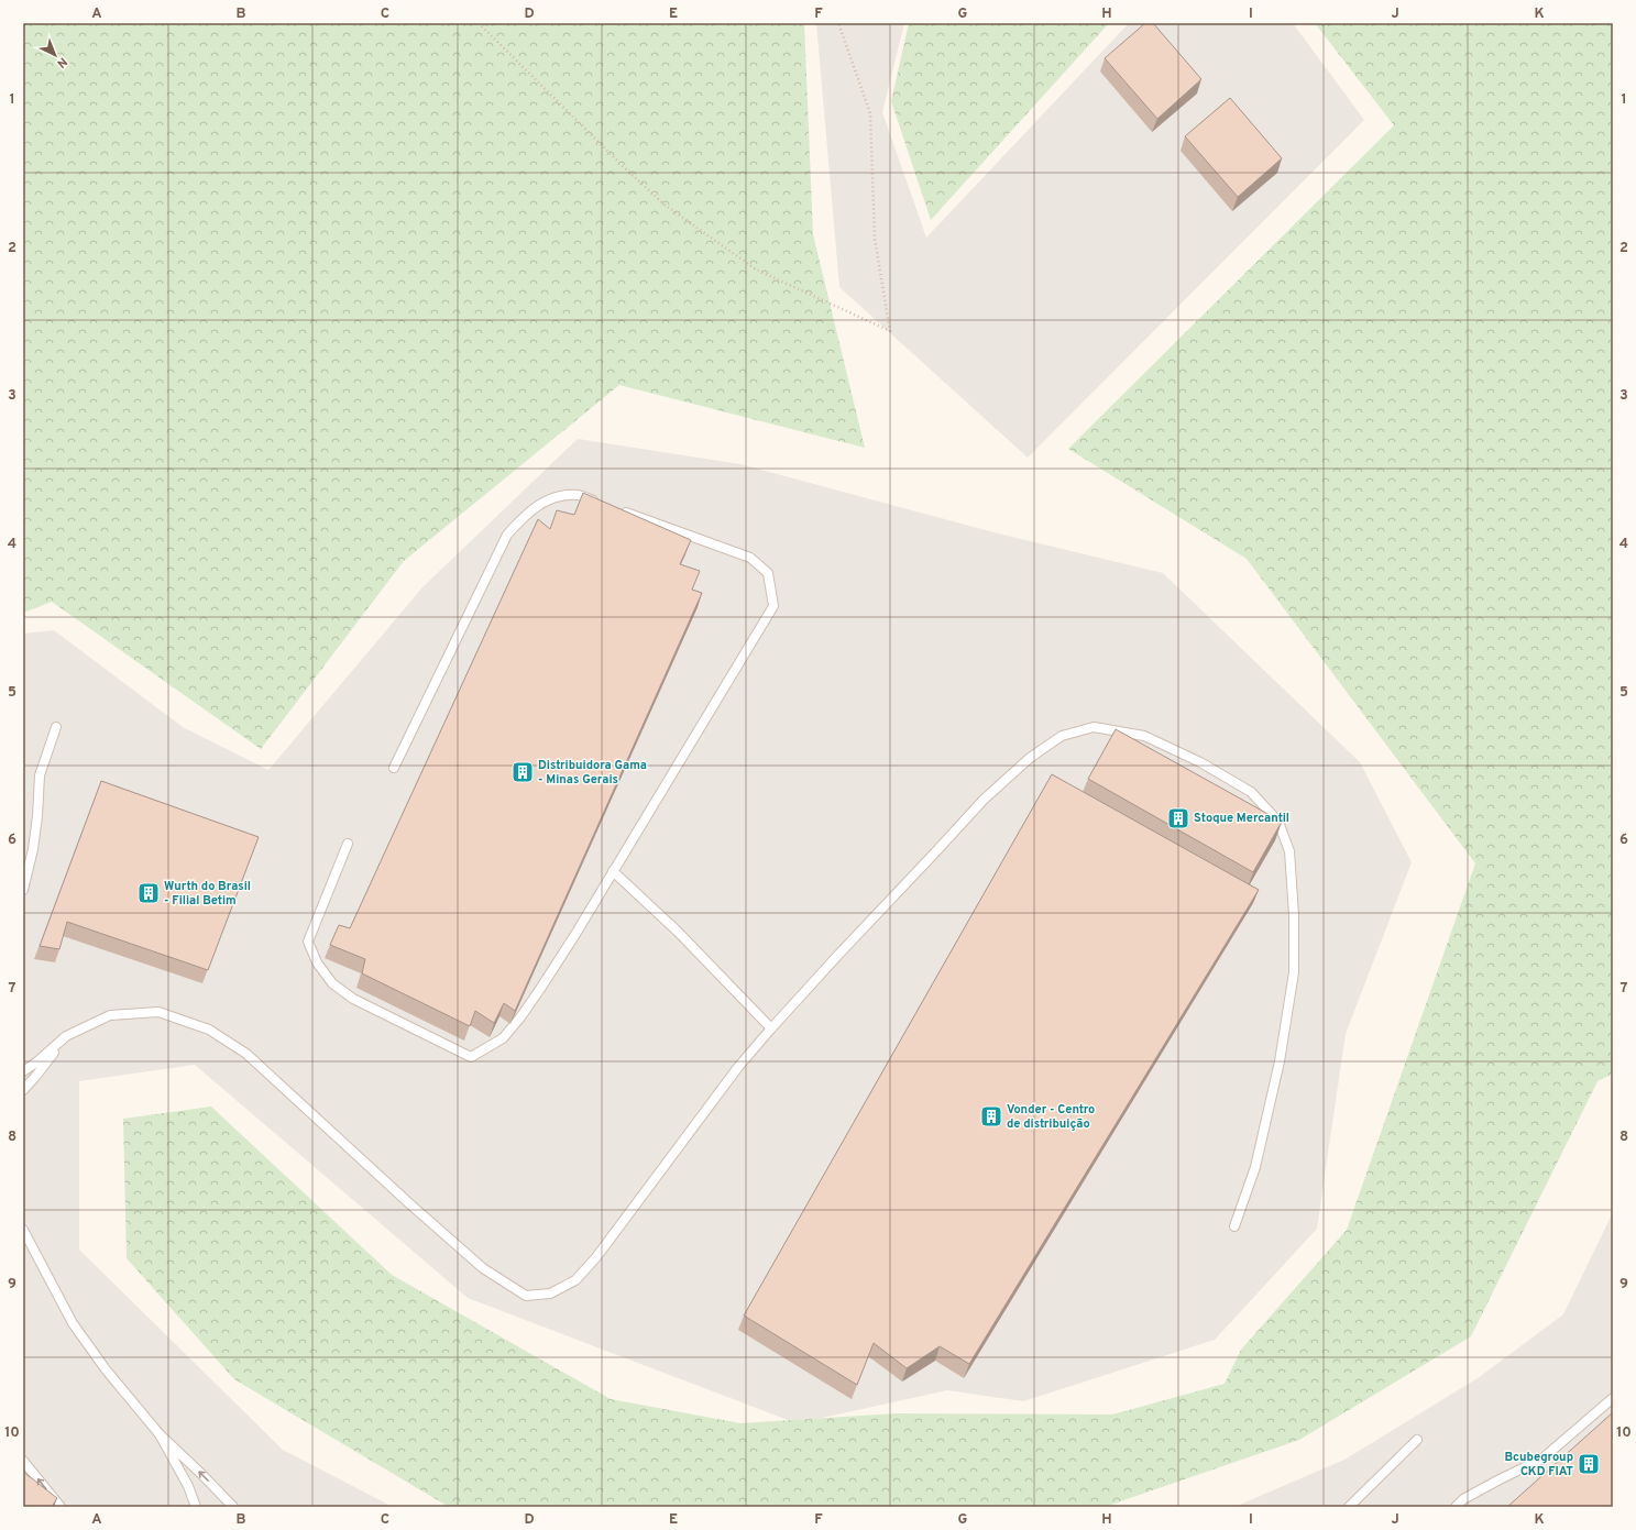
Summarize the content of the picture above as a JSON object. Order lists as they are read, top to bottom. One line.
{"places":{"building":["Distribuidora Gama - Minas Gerais","Stoque Mercantil","Wurth do Brasil - Filial Betim","Vonder - Centro de distribuição","Bcubegroup CKD FIAT"]},"north":"bottom right","grid":{"columns":["A","B","C","D","E","F","G","H","I","J","K"],"rows":["1","2","3","4","5","6","7","8","9","10"]}}
